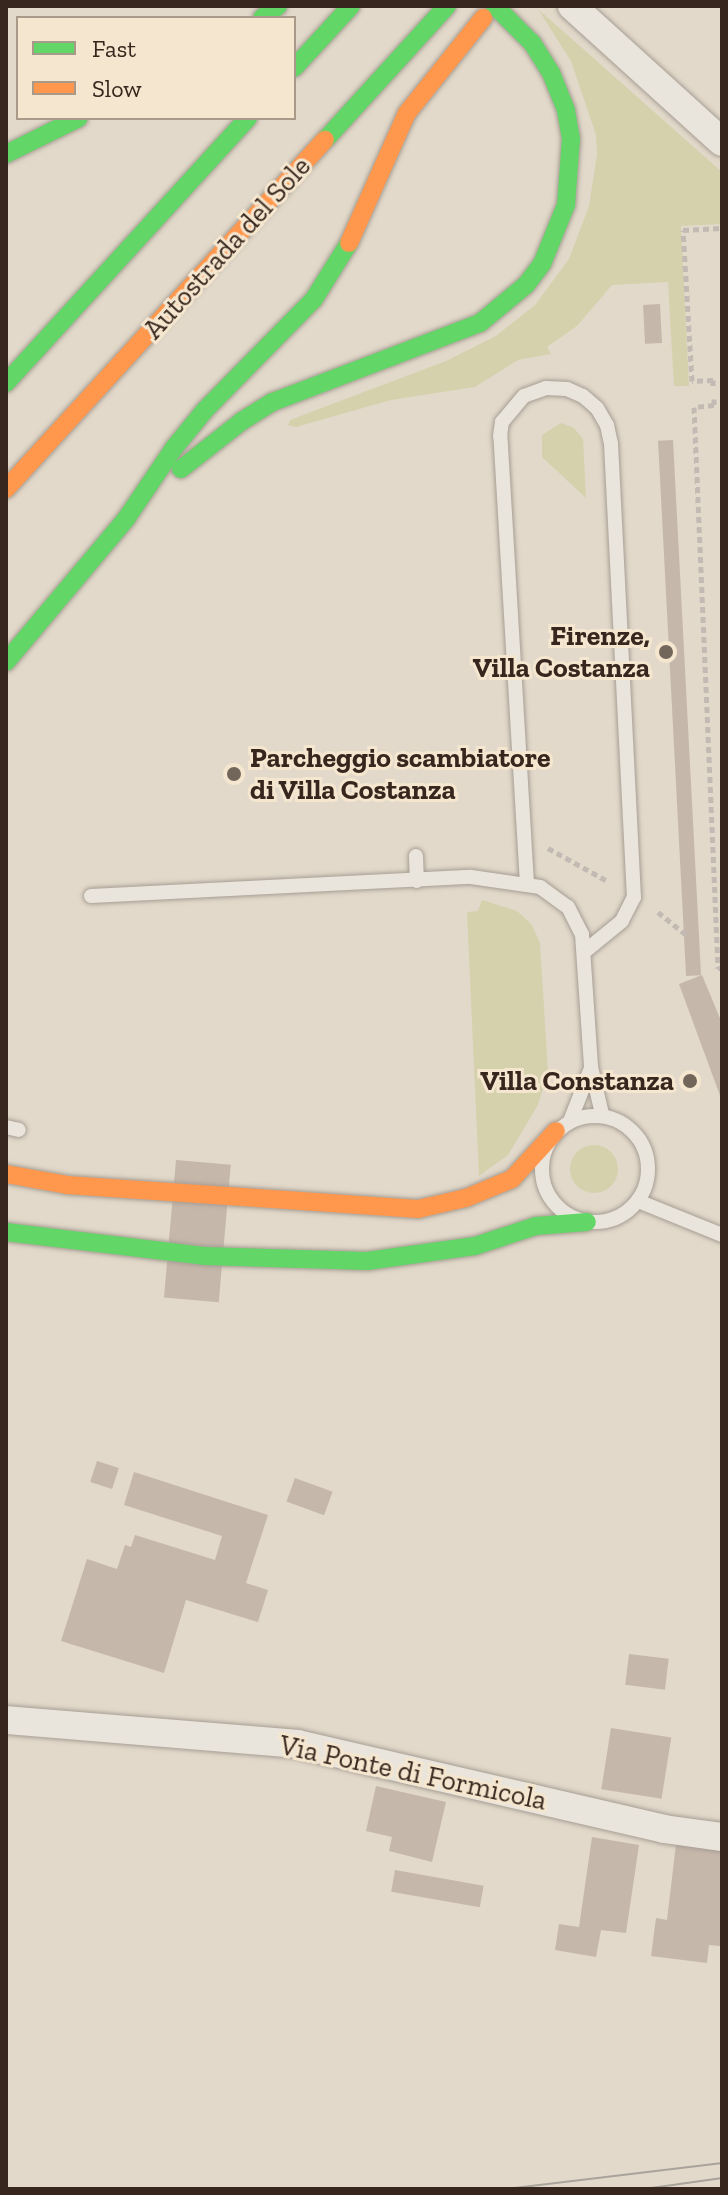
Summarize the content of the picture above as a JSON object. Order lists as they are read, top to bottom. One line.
{"streets":{"highway":["Autostrada del Sole"],"street":["Via Ponte di Formicola"]},"places":["Firenze, Villa Costanza","Parcheggio scambiatore di Villa Costanza","Villa Constanza"],"legend":["Fast","Slow"]}
